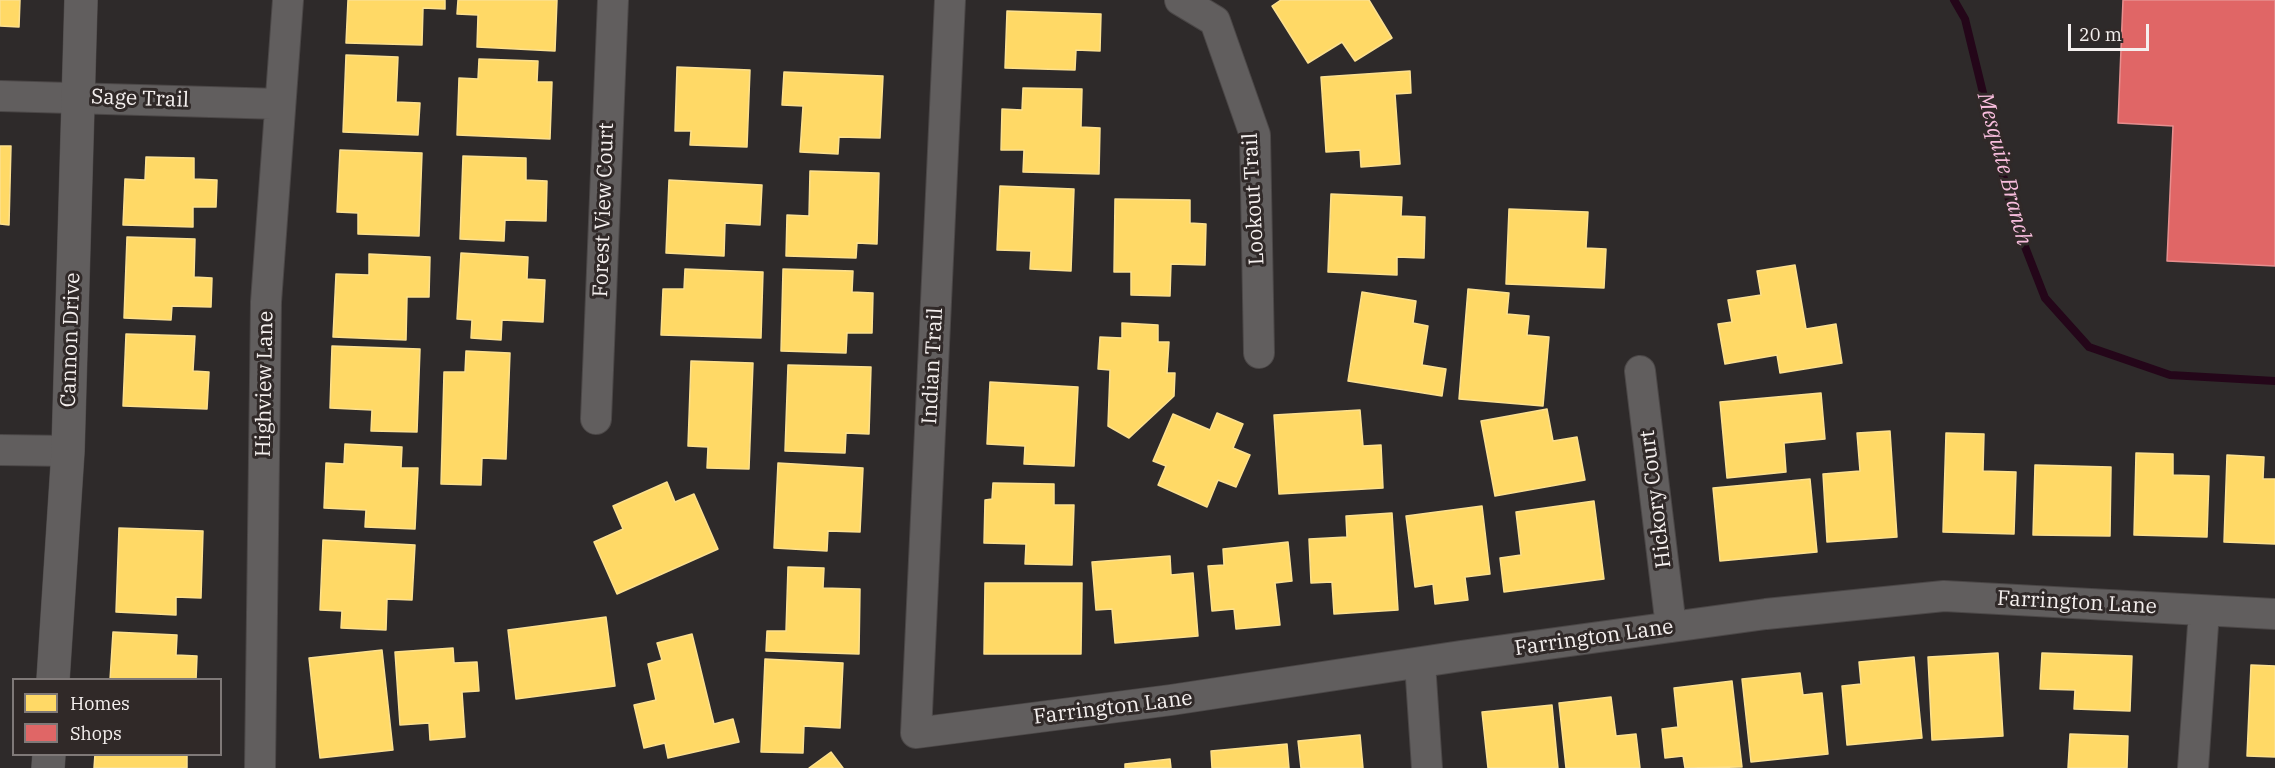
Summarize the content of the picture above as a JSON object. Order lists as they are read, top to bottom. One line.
{"streets":{"street":["Sage Trail","Lookout Trail","Forest View Court","Cannon Drive","Indian Trail","Highview Lane","Hickory Court","Farrington Lane"]},"crossings":[["Sage Trail","Cannon Drive"],["Sage Trail","Highview Lane"],["Indian Trail","Farrington Lane"],["Hickory Court","Farrington Lane"]],"water":["Mesquite Branch"],"legend":["Homes","Shops"],"scale_bar":"20 m"}
